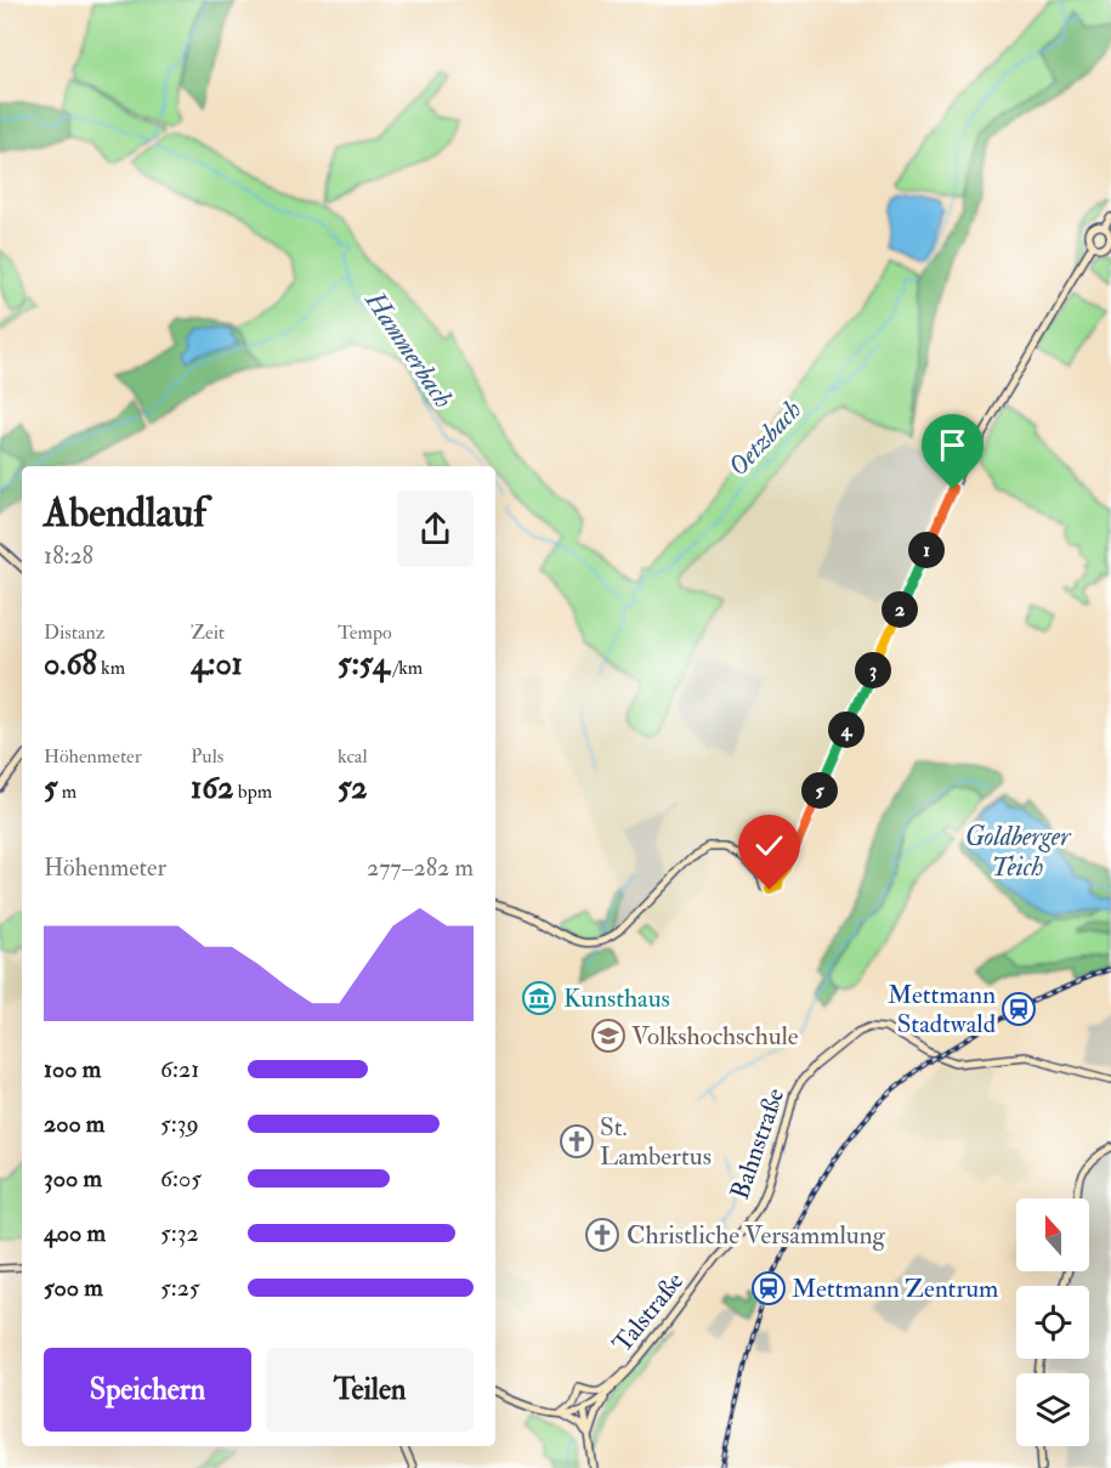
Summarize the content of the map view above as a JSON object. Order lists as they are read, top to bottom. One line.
{"streets":{"main road":["Bahnstraße","Talstraße"]},"crossings":[["Bahnstraße","Talstraße"]],"water":["Hammerbach","Oetzbach","Goldberger Teich"],"places":{"museum":["Kunsthaus"],"station":["Mettmann Stadtwald","Mettmann Zentrum"],"school or university":["Volkshochschule"],"church":["St. Lambertus","Christliche Versammlung"]},"north":"top","page":{"heading":["Abendlauf","18:28"],"pins":["1","2","3","4","5"],"stats":[["Distanz","0.68 km"],["Zeit","4:01"],["Tempo","5:54 /km"],["Höhenmeter","5 m"],["Puls","162 bpm"],["kcal","52"]],"chart":["Höhenmeter","277–282 m"],"list":[{"name":"100 m","note":"6:21"},{"name":"200 m","note":"5:39"},{"name":"300 m","note":"6:05"},{"name":"400 m","note":"5:32"},{"name":"500 m","note":"5:25"}],"buttons":["Speichern","Teilen"]}}
